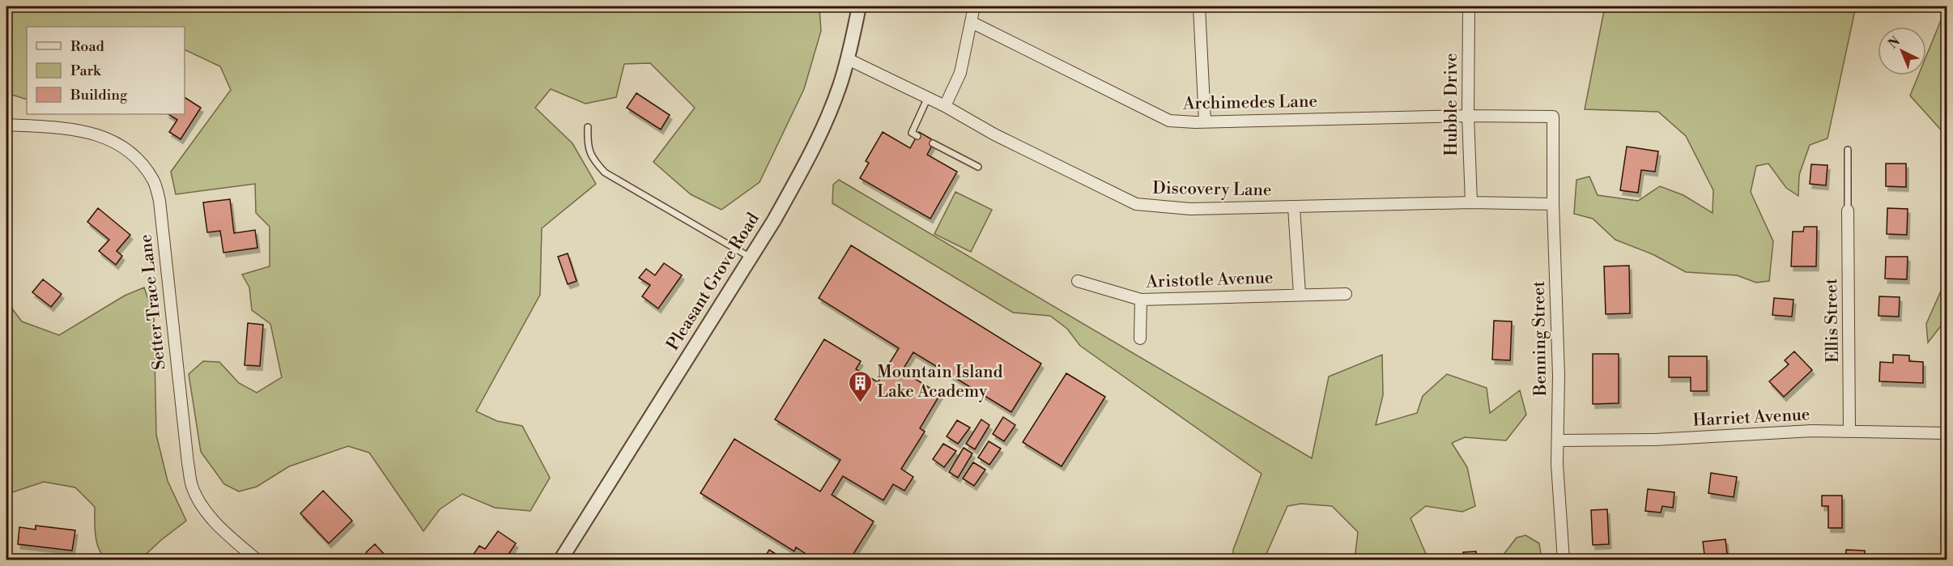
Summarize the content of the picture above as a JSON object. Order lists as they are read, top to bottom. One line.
{"streets":{"street":["Archimedes Lane","Hubble Drive","Discovery Lane","Aristotle Avenue","Pleasant Grove Road","Setter Trace Lane","Ellis Street","Benning Street","Harriet Avenue"]},"crossings":[["Archimedes Lane","Hubble Drive"],["Archimedes Lane","Benning Street"],["Hubble Drive","Discovery Lane"],["Discovery Lane","Pleasant Grove Road"],["Discovery Lane","Benning Street"],["Ellis Street","Harriet Avenue"],["Benning Street","Harriet Avenue"]],"places":{"building":["Mountain Island Lake Academy"]},"legend":["Road","Park","Building"],"north":"top left"}
